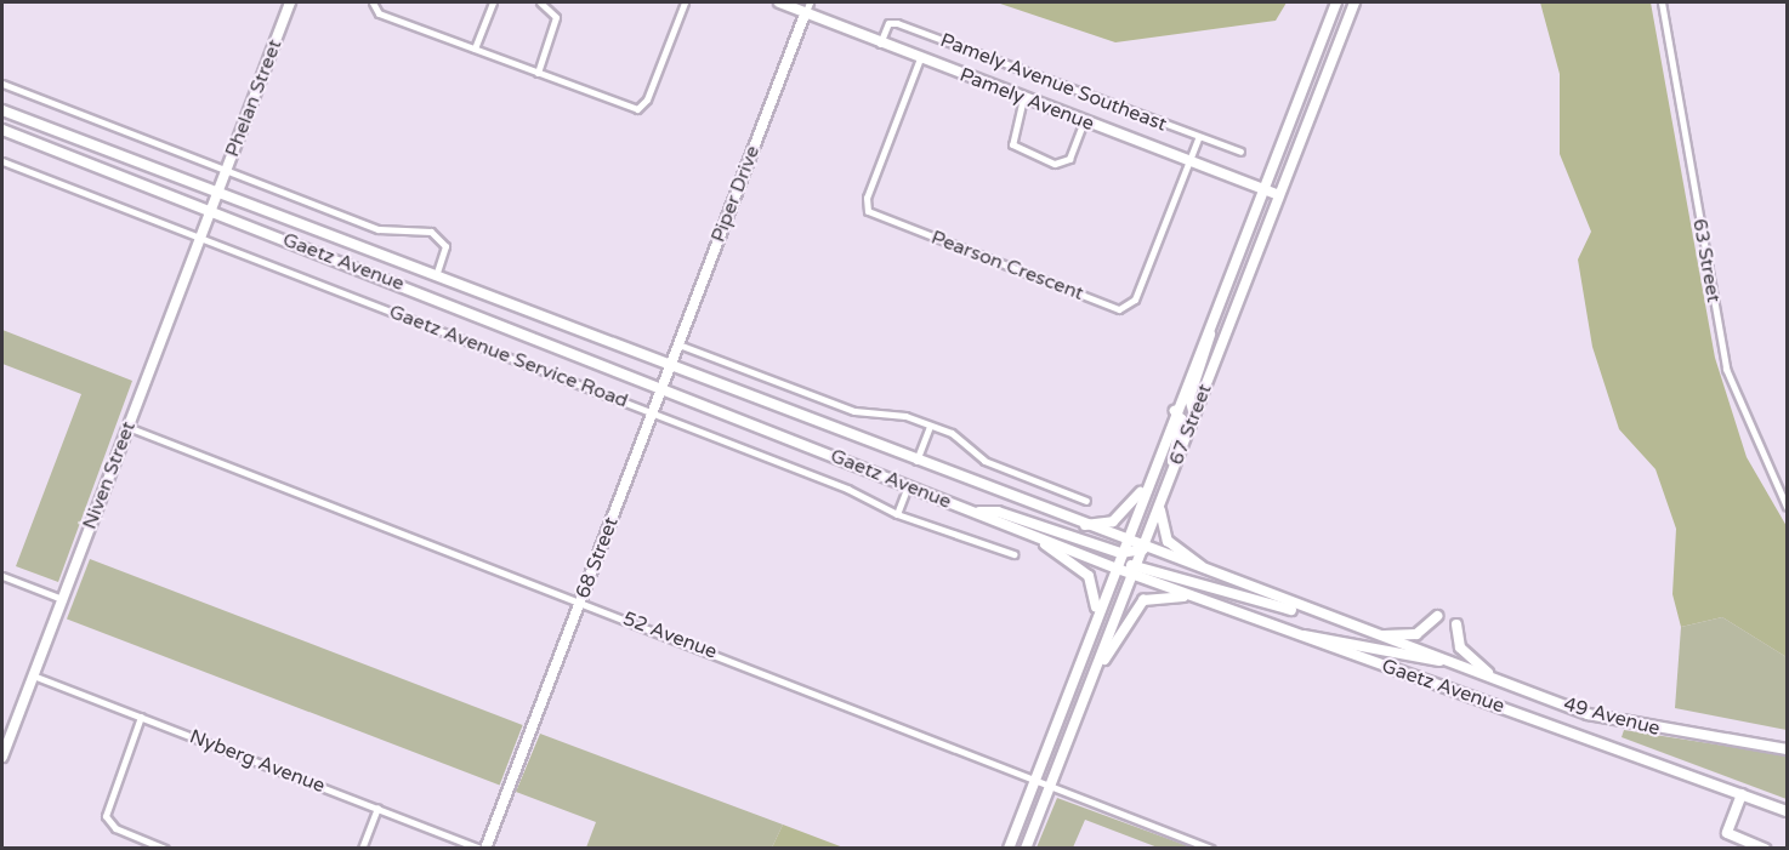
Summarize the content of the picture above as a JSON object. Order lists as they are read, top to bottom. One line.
{"streets":{"main road":["Gaetz Avenue","67 Street","49 Avenue"],"street":["Pamely Avenue Southeast","Phelan Street","Pamely Avenue","Piper Drive","63 Street","Pearson Crescent","Gaetz Avenue Service Road","Niven Street","68 Street","52 Avenue","Nyberg Avenue"]},"crossings":[["Pamely Avenue Southeast","Pamely Avenue"],["Pamely Avenue Southeast","Pearson Crescent"],["Phelan Street","Gaetz Avenue"],["Phelan Street","Niven Street"],["Pamely Avenue","Piper Drive"],["Pamely Avenue","Pearson Crescent"],["Pamely Avenue","67 Street"],["Piper Drive","Gaetz Avenue"],["Piper Drive","68 Street"],["Gaetz Avenue","67 Street"],["Gaetz Avenue","Niven Street"],["Gaetz Avenue","68 Street"],["Gaetz Avenue","49 Avenue"],["Gaetz Avenue Service Road","Niven Street"],["Gaetz Avenue Service Road","68 Street"],["67 Street","52 Avenue"],["Niven Street","52 Avenue"],["Niven Street","Nyberg Avenue"],["68 Street","52 Avenue"],["68 Street","Nyberg Avenue"]]}
